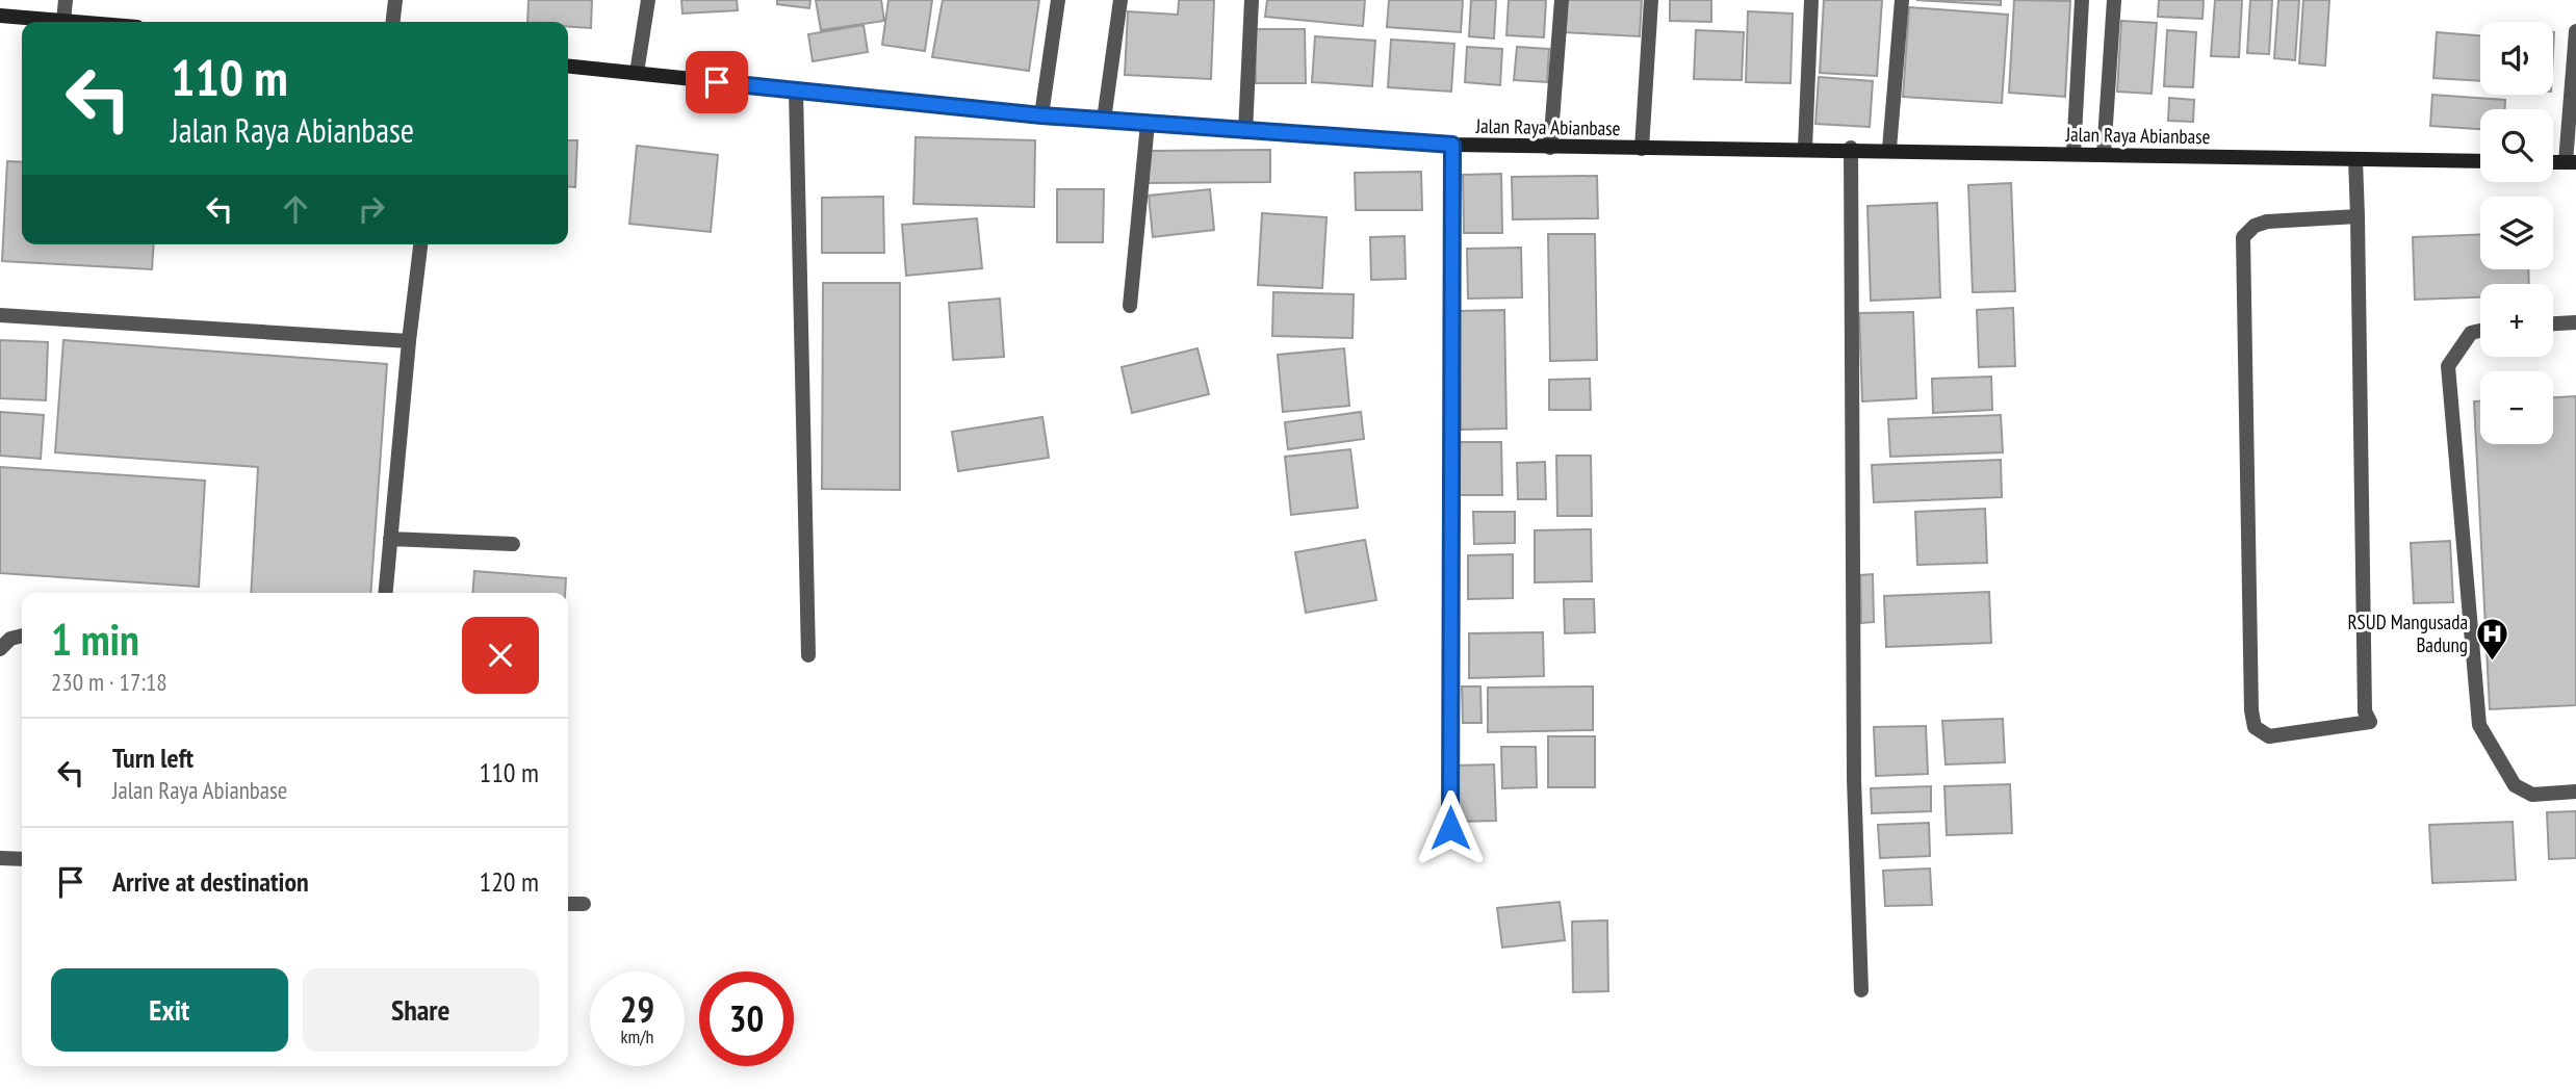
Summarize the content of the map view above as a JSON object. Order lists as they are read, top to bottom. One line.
{"streets":{"main road":["Jalan Raya Abianbase"]},"places":{"hospital":["RSUD Mangusada Badung"]},"page":{"map_buttons":["+","−"],"turn":["110 m","Jalan Raya Abianbase"],"heading":["1 min","230 m · 17:18"],"list":[{"name":"Turn left","note":"Jalan Raya Abianbase","value":"110 m"},{"name":"Arrive at destination","value":"120 m"}],"buttons":["Exit","Share"],"speed":"29 km/h","limit":"30"}}
